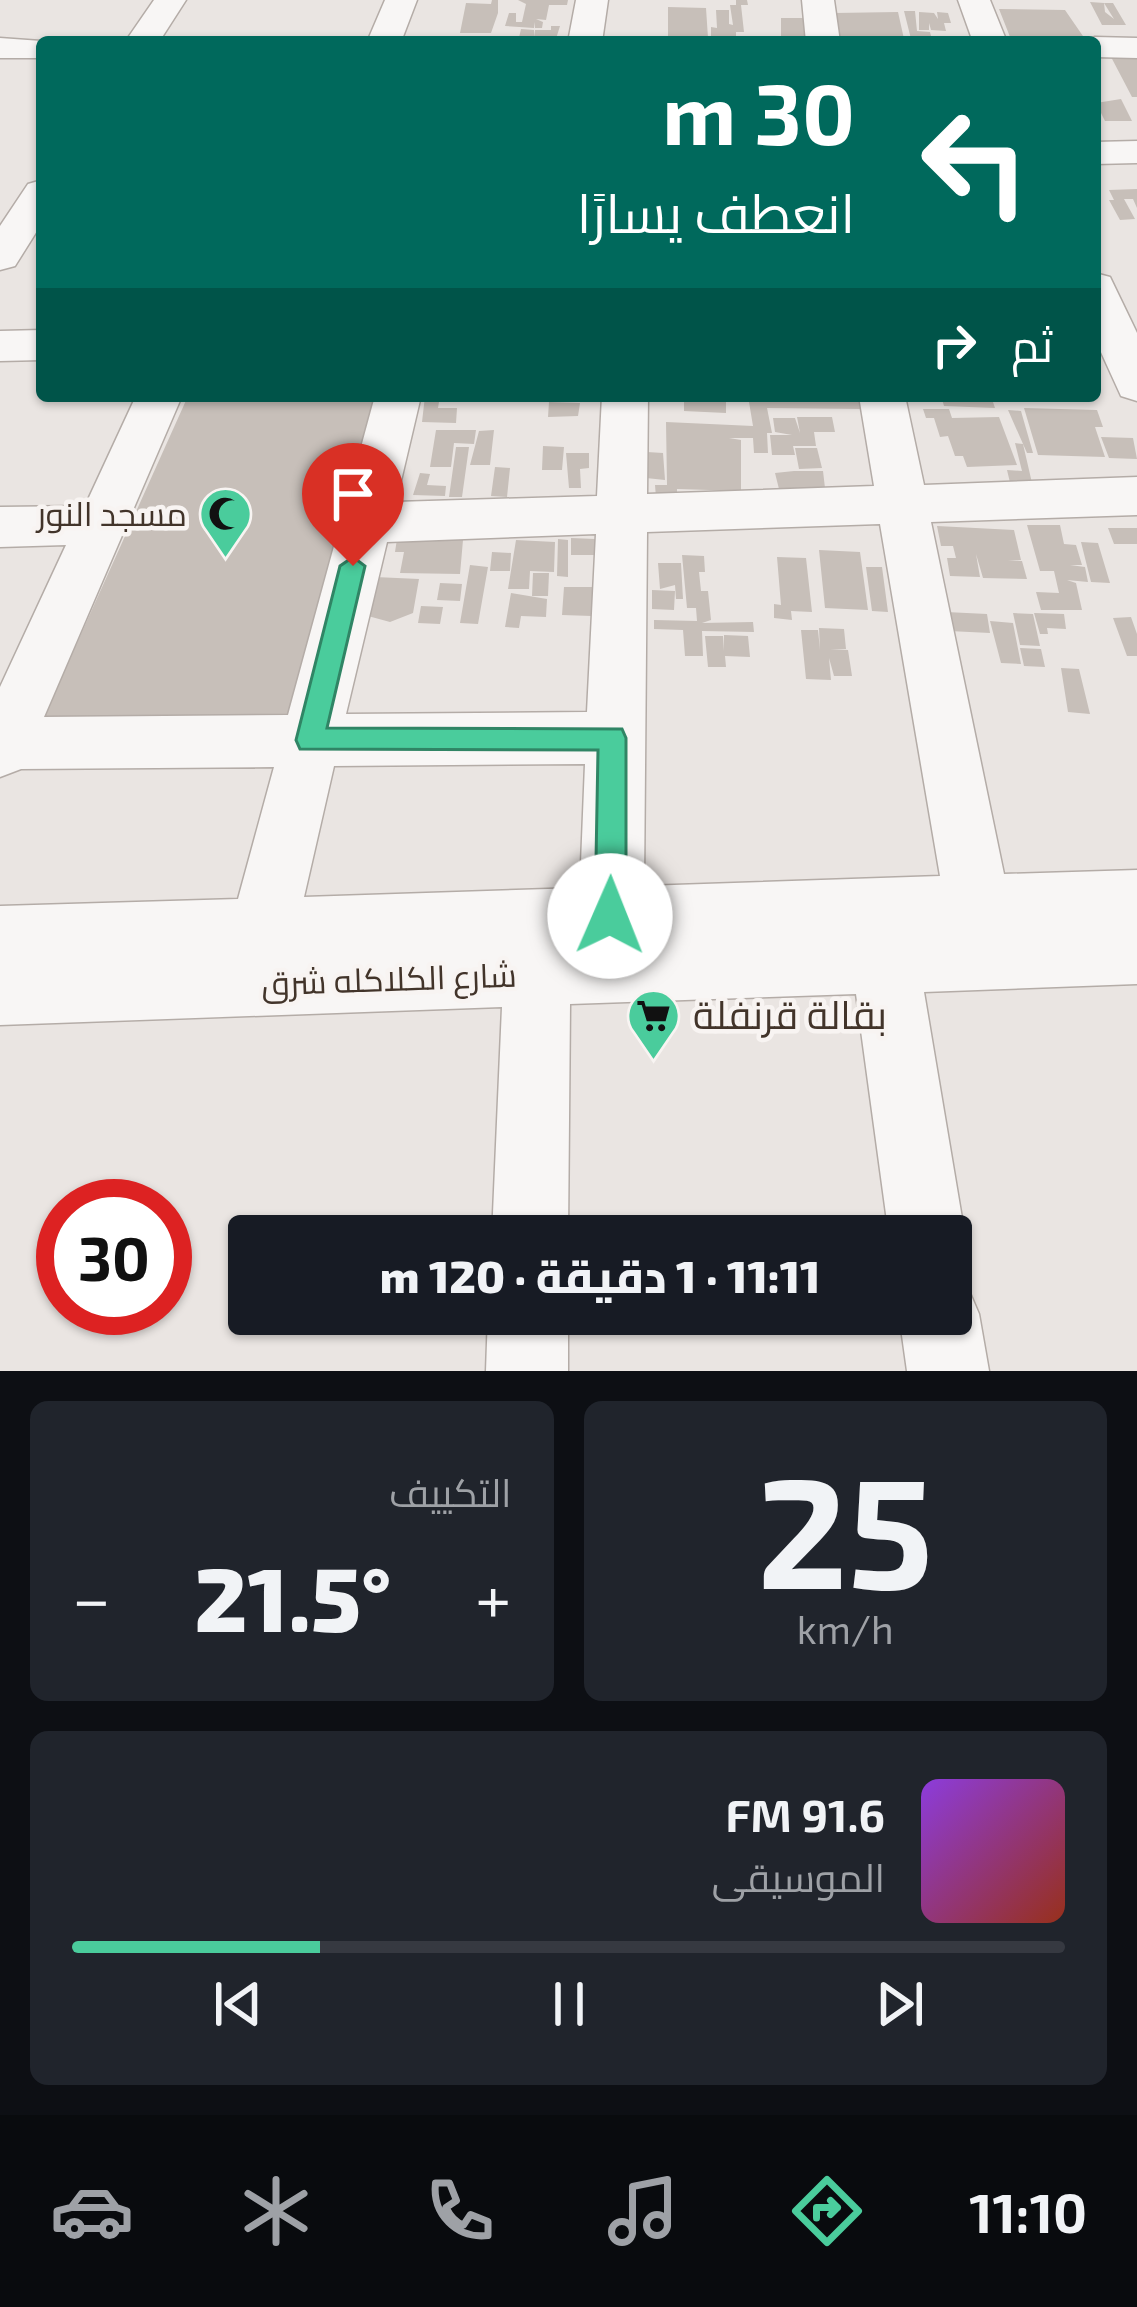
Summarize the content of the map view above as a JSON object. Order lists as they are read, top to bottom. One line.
{"streets":{"street":["شارع الكلاكله شرق"]},"places":{"mosque":["مسجد النور"],"supermarket":["بقالة قرنفلة"]},"page":{"turn":["30 m","انعطف يسارًا"],"then":"ثم","limit":"30","trip":"11:11 · 1 دقيقة · 120 m","tile":[["25","km/h"],"التكييف"],"heat":["−","21.5°","+"],"song":["91.6 FM","الموسيقى"],"tabs":"11:10"}}
